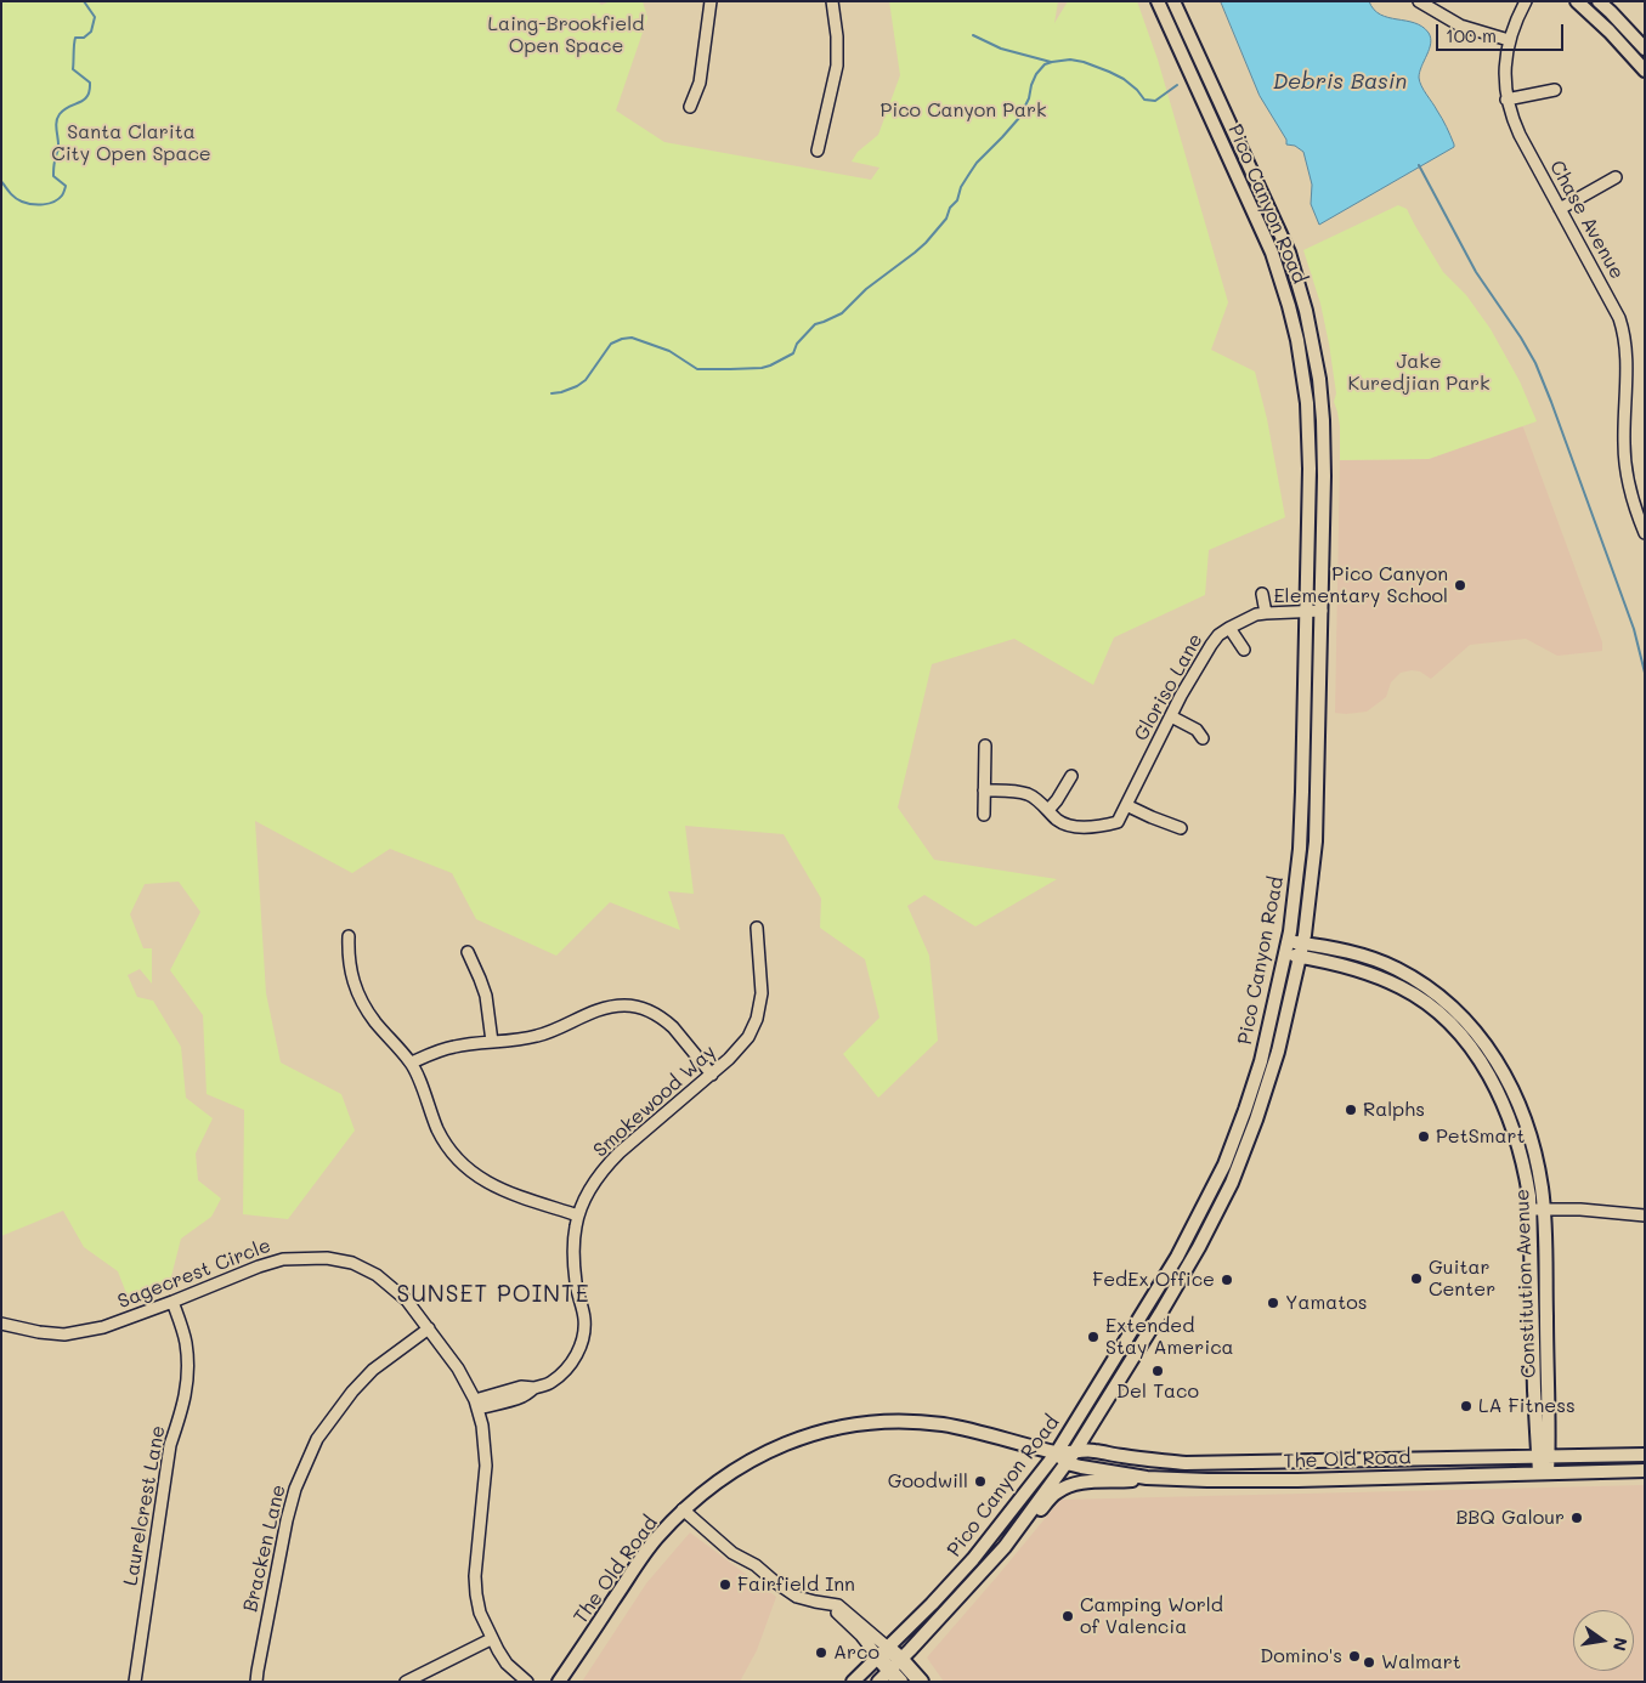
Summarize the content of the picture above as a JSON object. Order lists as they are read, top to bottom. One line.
{"streets":{"main road":["Pico Canyon Road","Constitution Avenue","The Old Road"],"street":["Chase Avenue","Gloriso Lane","Smokewood Way","Sagecrest Circle","Laurelcrest Lane","Bracken Lane"]},"crossings":[["Pico Canyon Road","Gloriso Lane"],["Pico Canyon Road","Constitution Avenue"],["Pico Canyon Road","The Old Road"],["Smokewood Way","Sagecrest Circle"],["Sagecrest Circle","Laurelcrest Lane"],["Sagecrest Circle","Bracken Lane"],["Constitution Avenue","The Old Road"]],"districts":["SUNSET POINTE"],"water":["Debris Basin"],"parks":["Laing-Brookfield Open Space","Pico Canyon Park","Santa Clarita City Open Space","Jake Kuredjian Park"],"places":["Pico Canyon Elementary School","Ralphs","PetSmart","Guitar Center","FedEx Office","Yamatos","Extended Stay America","Del Taco","LA Fitness","Goodwill","BBQ Galour","Fairfield Inn","Camping World of Valencia","Arco","Domino's","Walmart"],"scale_bar":"100 m","north":"right"}
